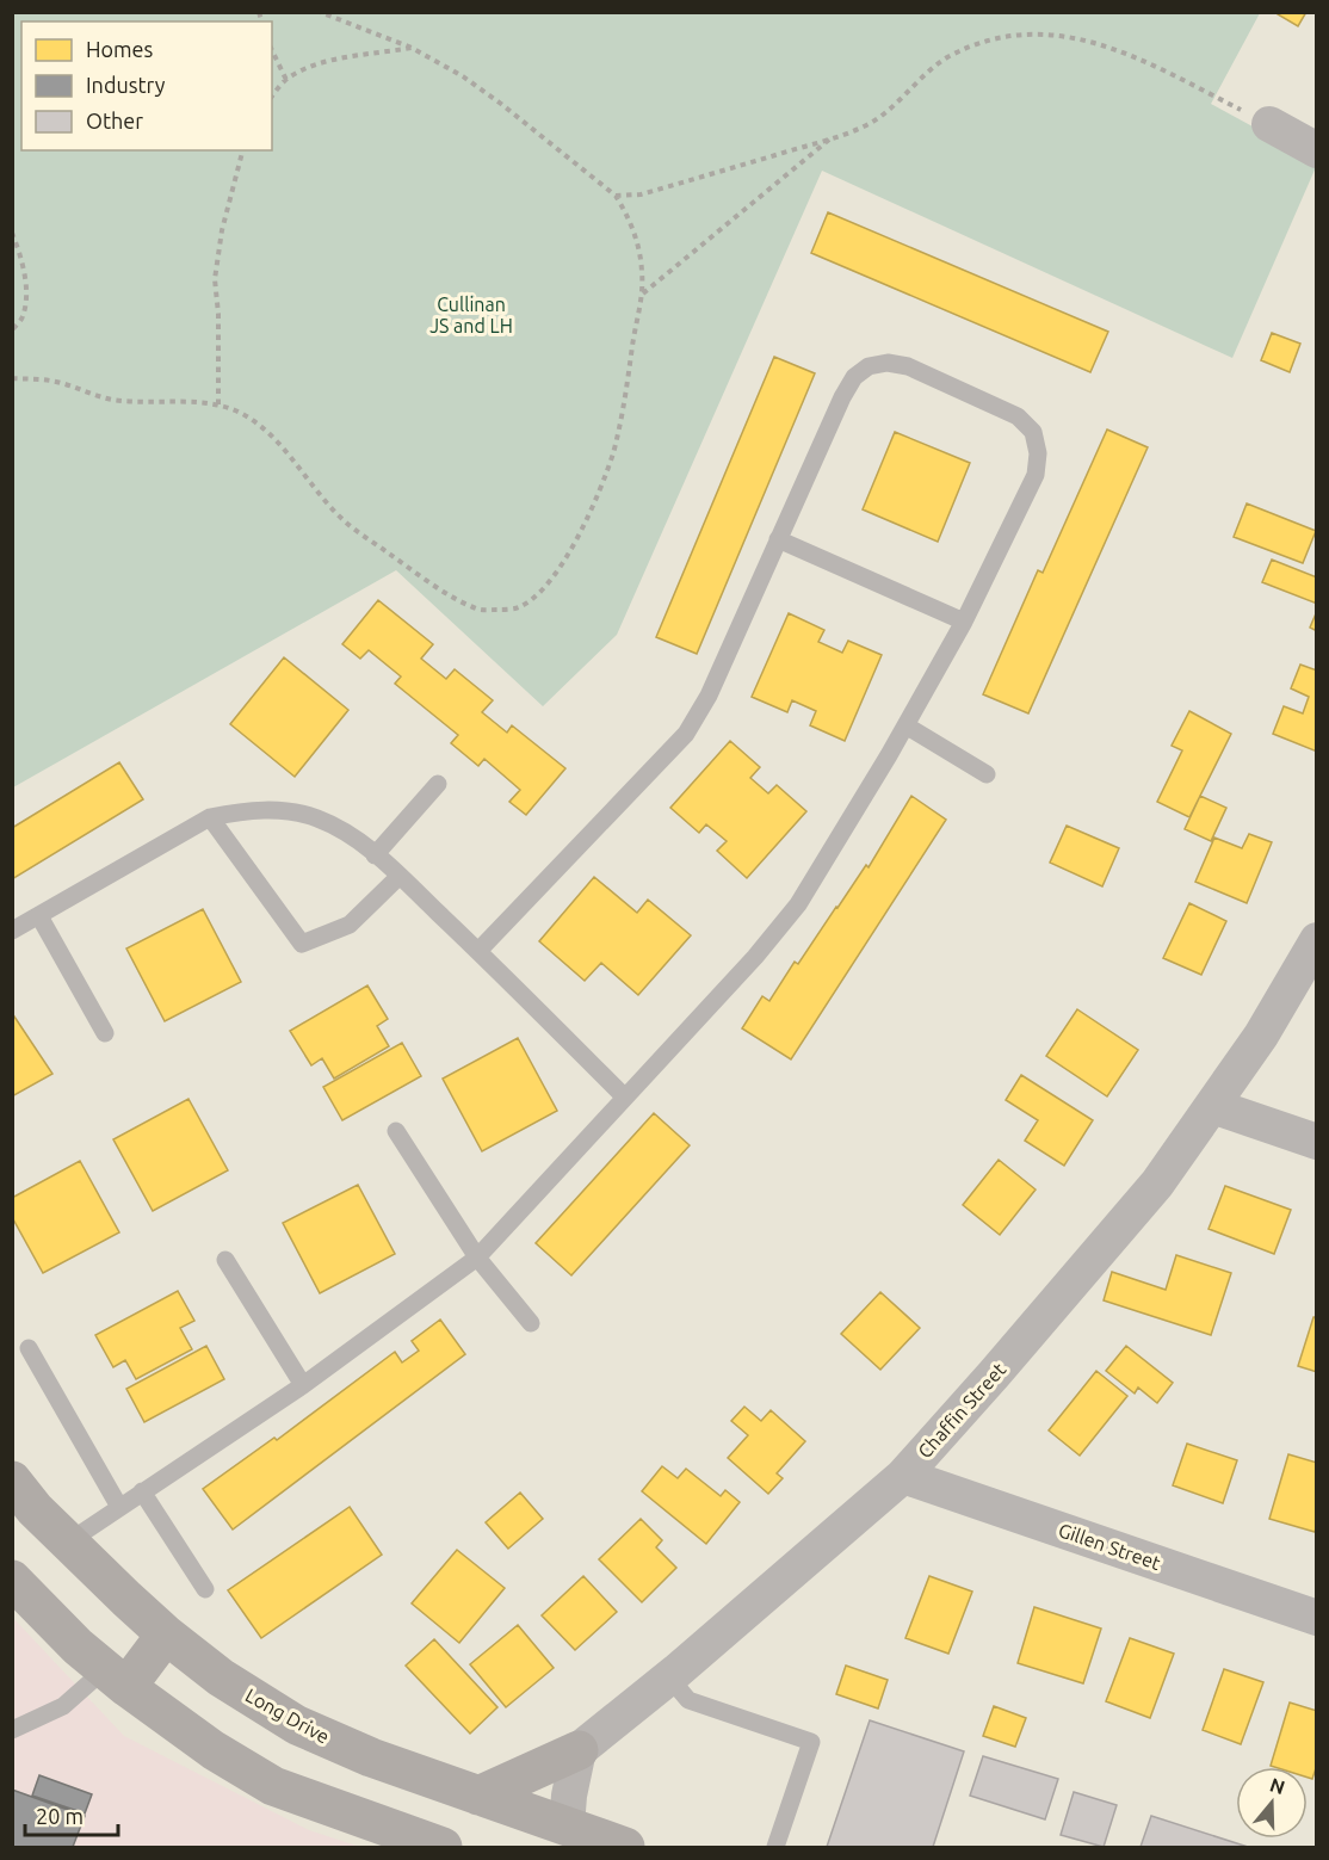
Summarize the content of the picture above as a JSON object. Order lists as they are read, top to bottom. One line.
{"streets":{"main road":["Long Drive"],"street":["Chaffin Street","Gillen Street"]},"crossings":[["Chaffin Street","Gillen Street"]],"parks":["Cullinan JS and LH"],"legend":["Homes","Industry","Other"],"scale_bar":"20 m","north":"top"}
